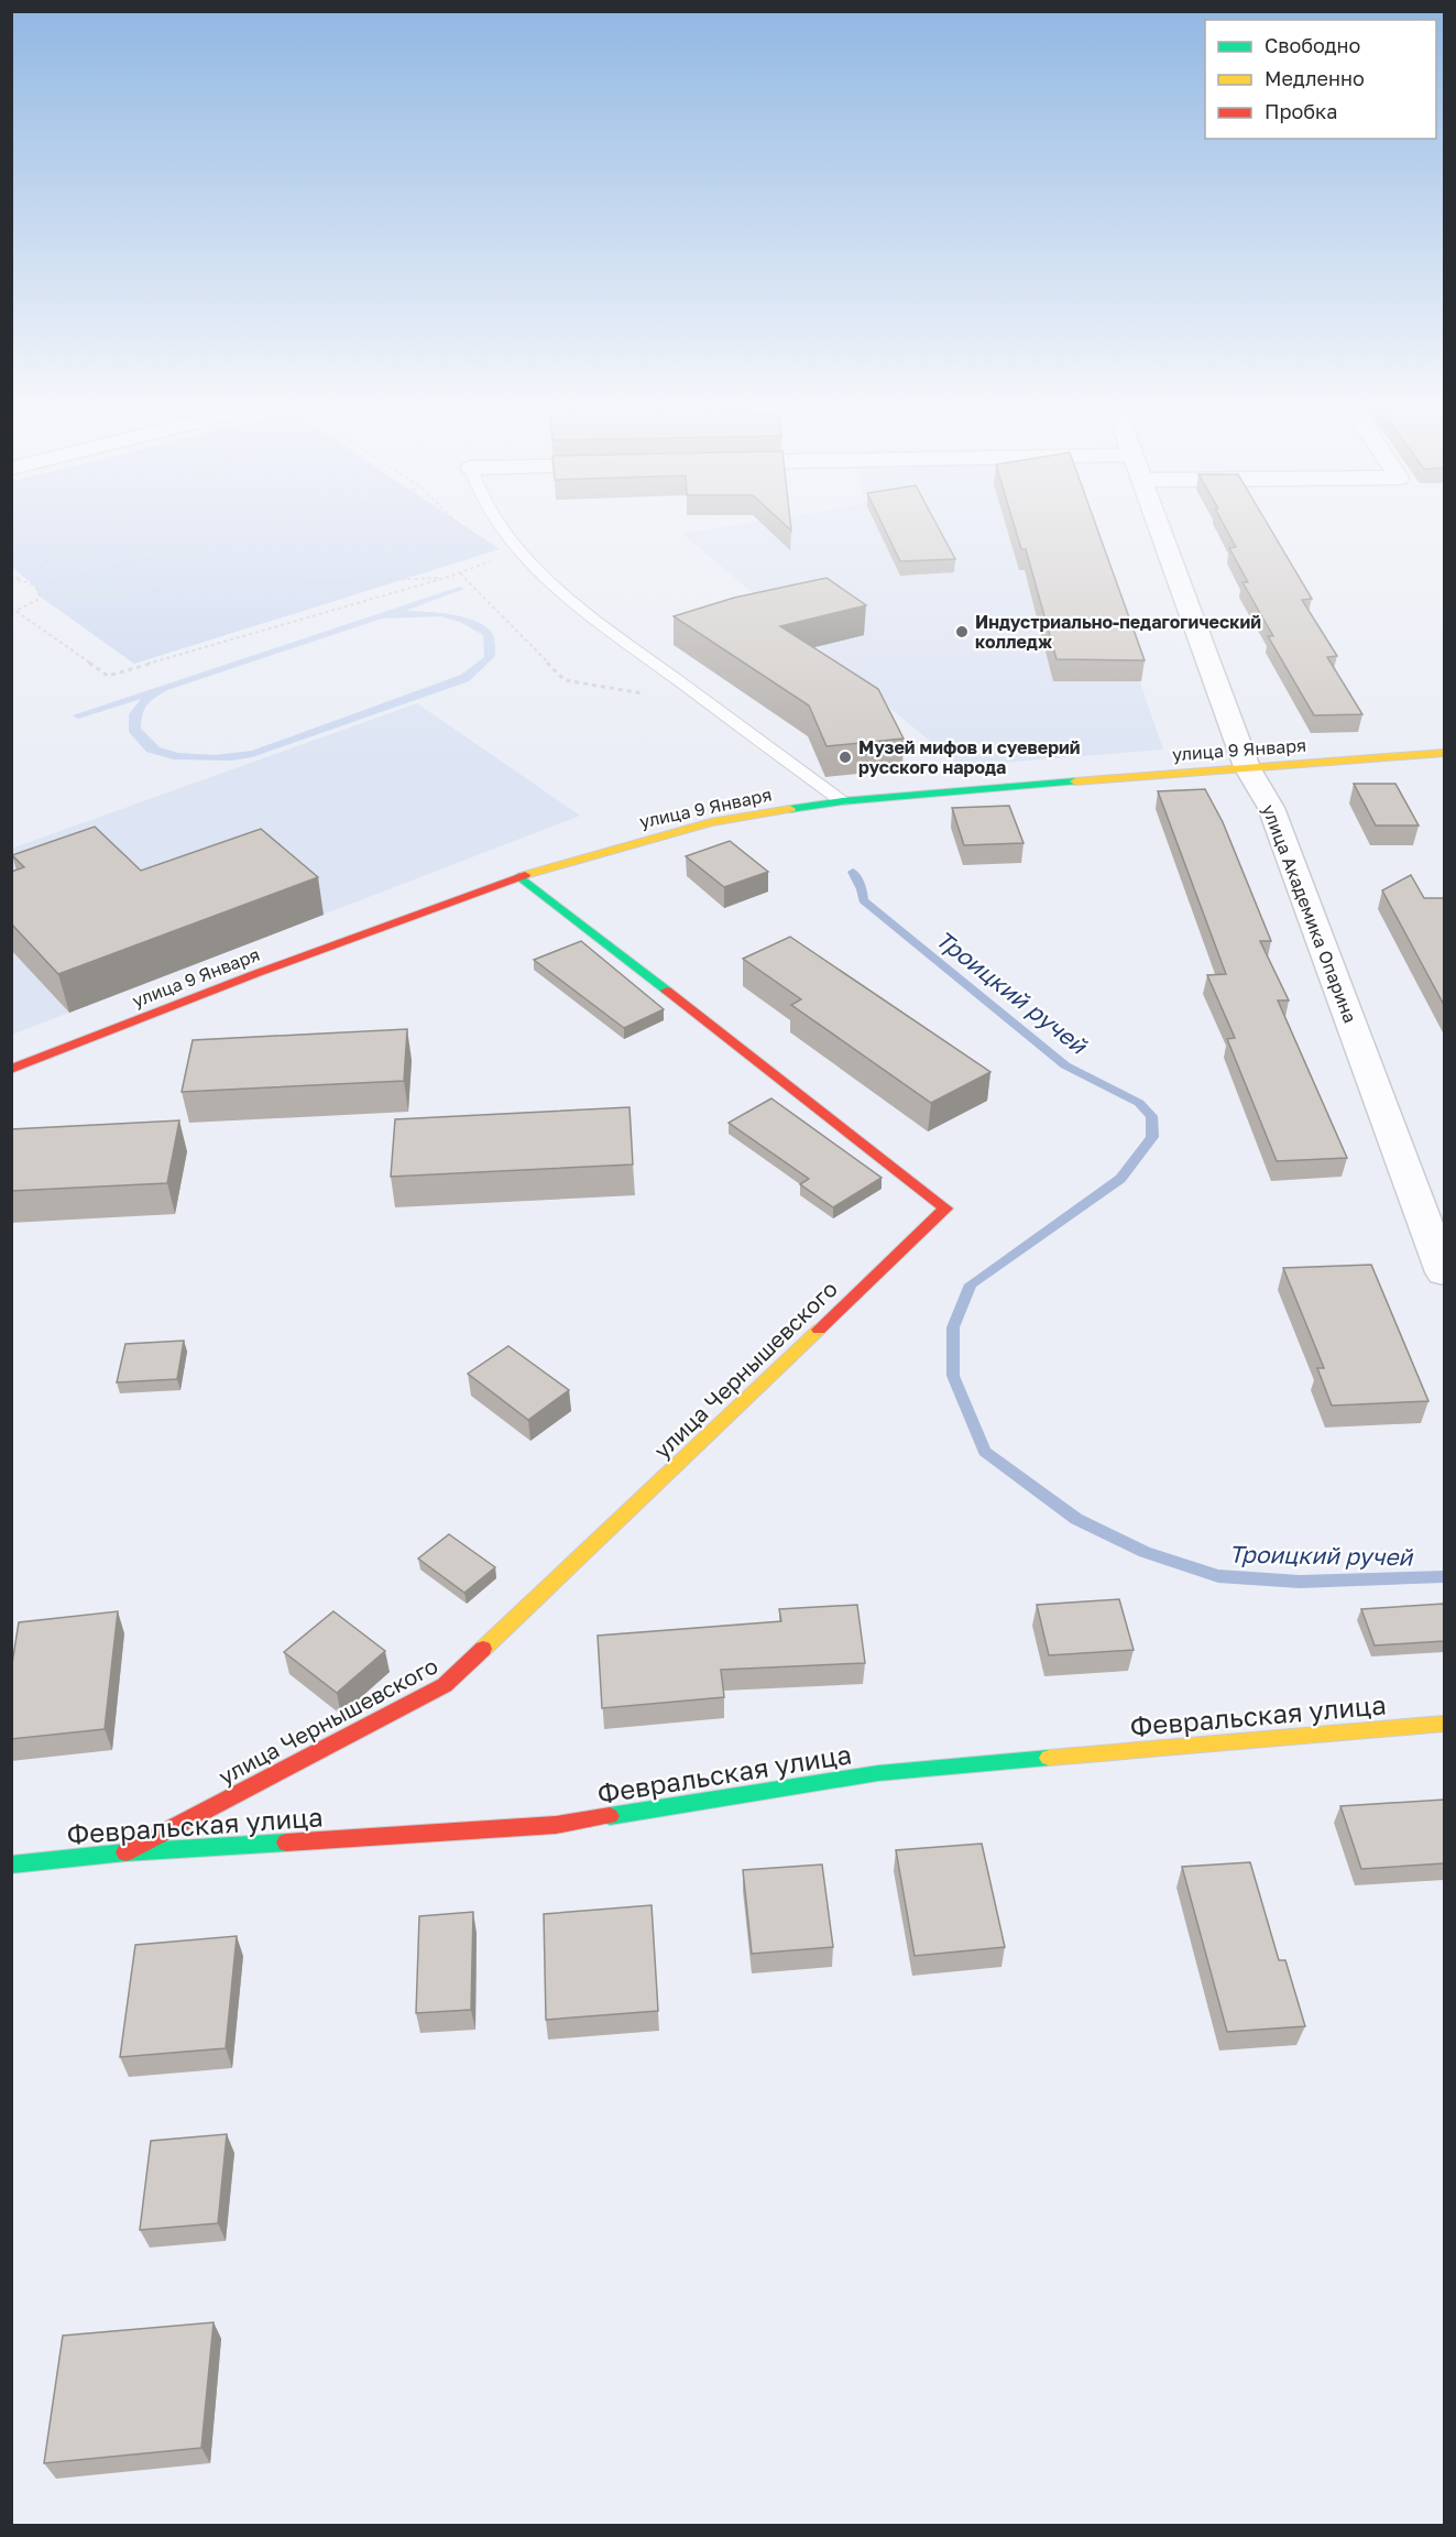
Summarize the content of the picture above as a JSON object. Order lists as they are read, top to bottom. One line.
{"streets":{"street":["улица 9 Января","улица Академика Опарина","улица Чернышевского","Февральская улица"]},"crossings":[["улица 9 Января","улица Академика Опарина"],["улица 9 Января","улица Чернышевского"],["улица Чернышевского","Февральская улица"]],"water":["Троицкий ручей"],"places":["Индустриально-педагогический колледж","Музей мифов и суеверий русского народа"],"legend":["Свободно","Медленно","Пробка"]}
